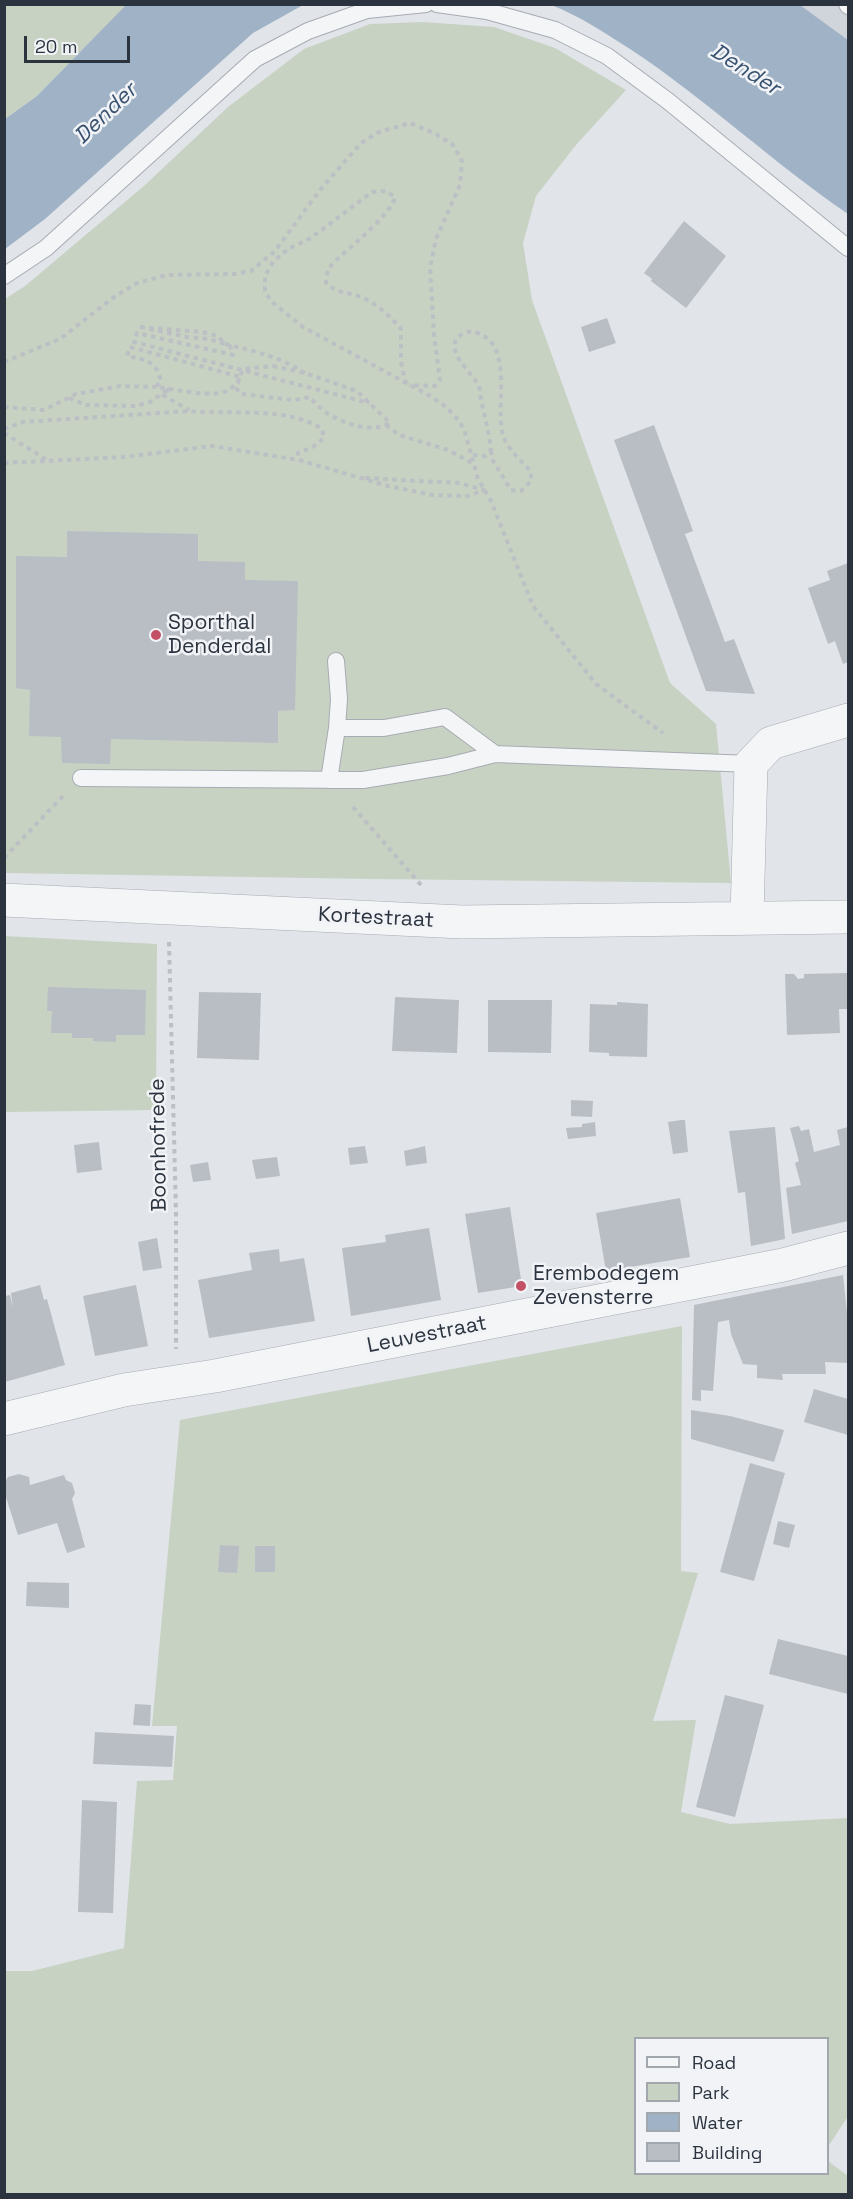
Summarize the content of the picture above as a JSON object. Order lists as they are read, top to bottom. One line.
{"streets":{"street":["Kortestraat","Leuvestraat"],"path":["Boonhofrede"]},"crossings":[["Kortestraat","Boonhofrede"],["Boonhofrede","Leuvestraat"]],"water":["Dender"],"places":["Sporthal Denderdal","Erembodegem Zevensterre"],"legend":["Road","Park","Water","Building"],"scale_bar":"20 m"}
